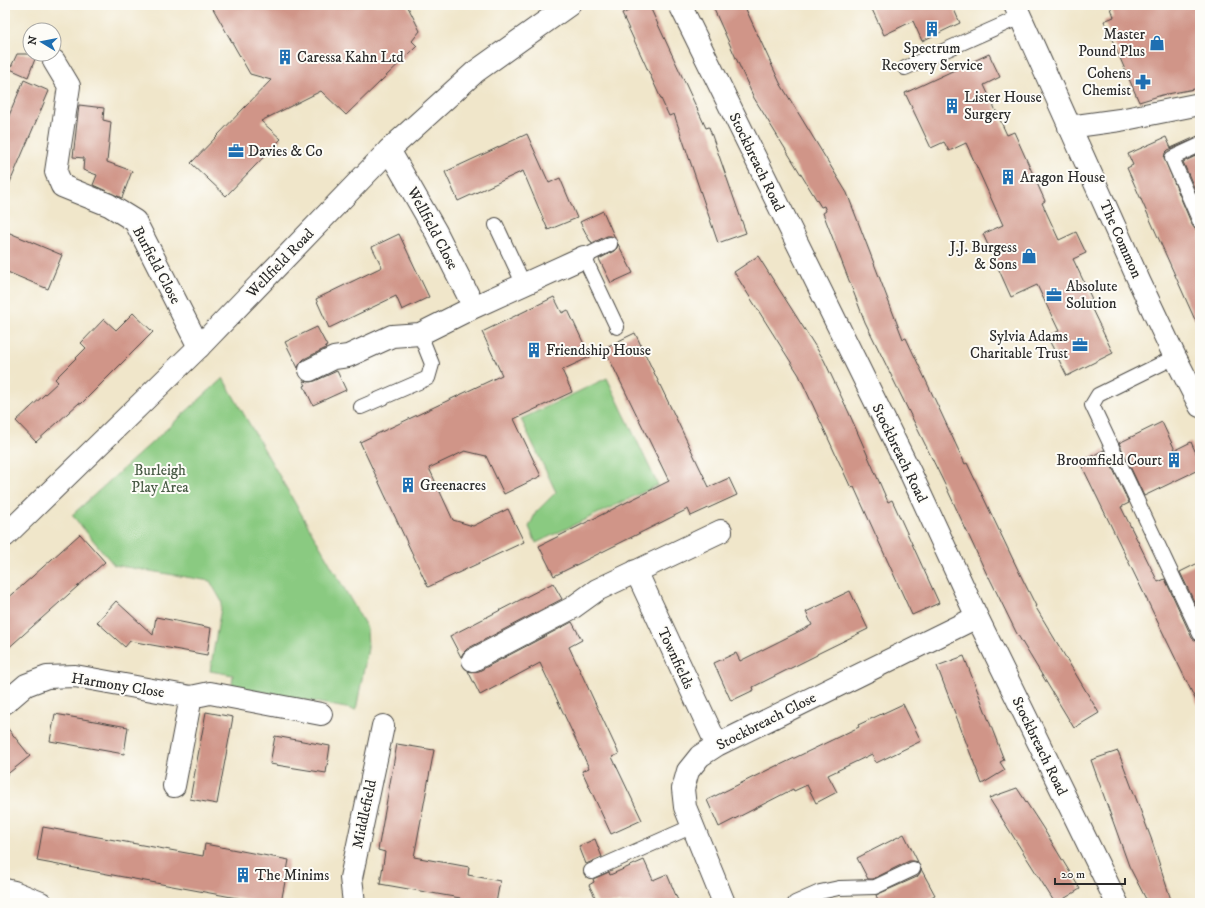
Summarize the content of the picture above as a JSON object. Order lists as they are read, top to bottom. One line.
{"streets":{"street":["Stockbreach Road","Wellfield Close","The Common","Wellfield Road","Burfield Close","Townfields","Harmony Close","Stockbreach Close","Middlefield"]},"crossings":[["Stockbreach Road","Stockbreach Close"],["Wellfield Close","Wellfield Road"],["Wellfield Road","Burfield Close"],["Townfields","Stockbreach Close"]],"parks":["Burleigh Play Area"],"places":{"building":["Spectrum Recovery Service","Caressa Kahn Ltd","Lister House Surgery","Aragon House","Friendship House","Broomfield Court","Greenacres","The Minims"],"shop":["Master Pound Plus","J.J. Burgess & Sons"],"pharmacy":["Cohens Chemist"],"office":["Davies & Co","Absolute Solution","Sylvia Adams Charitable Trust"]},"scale_bar":"20 m","north":"left"}
